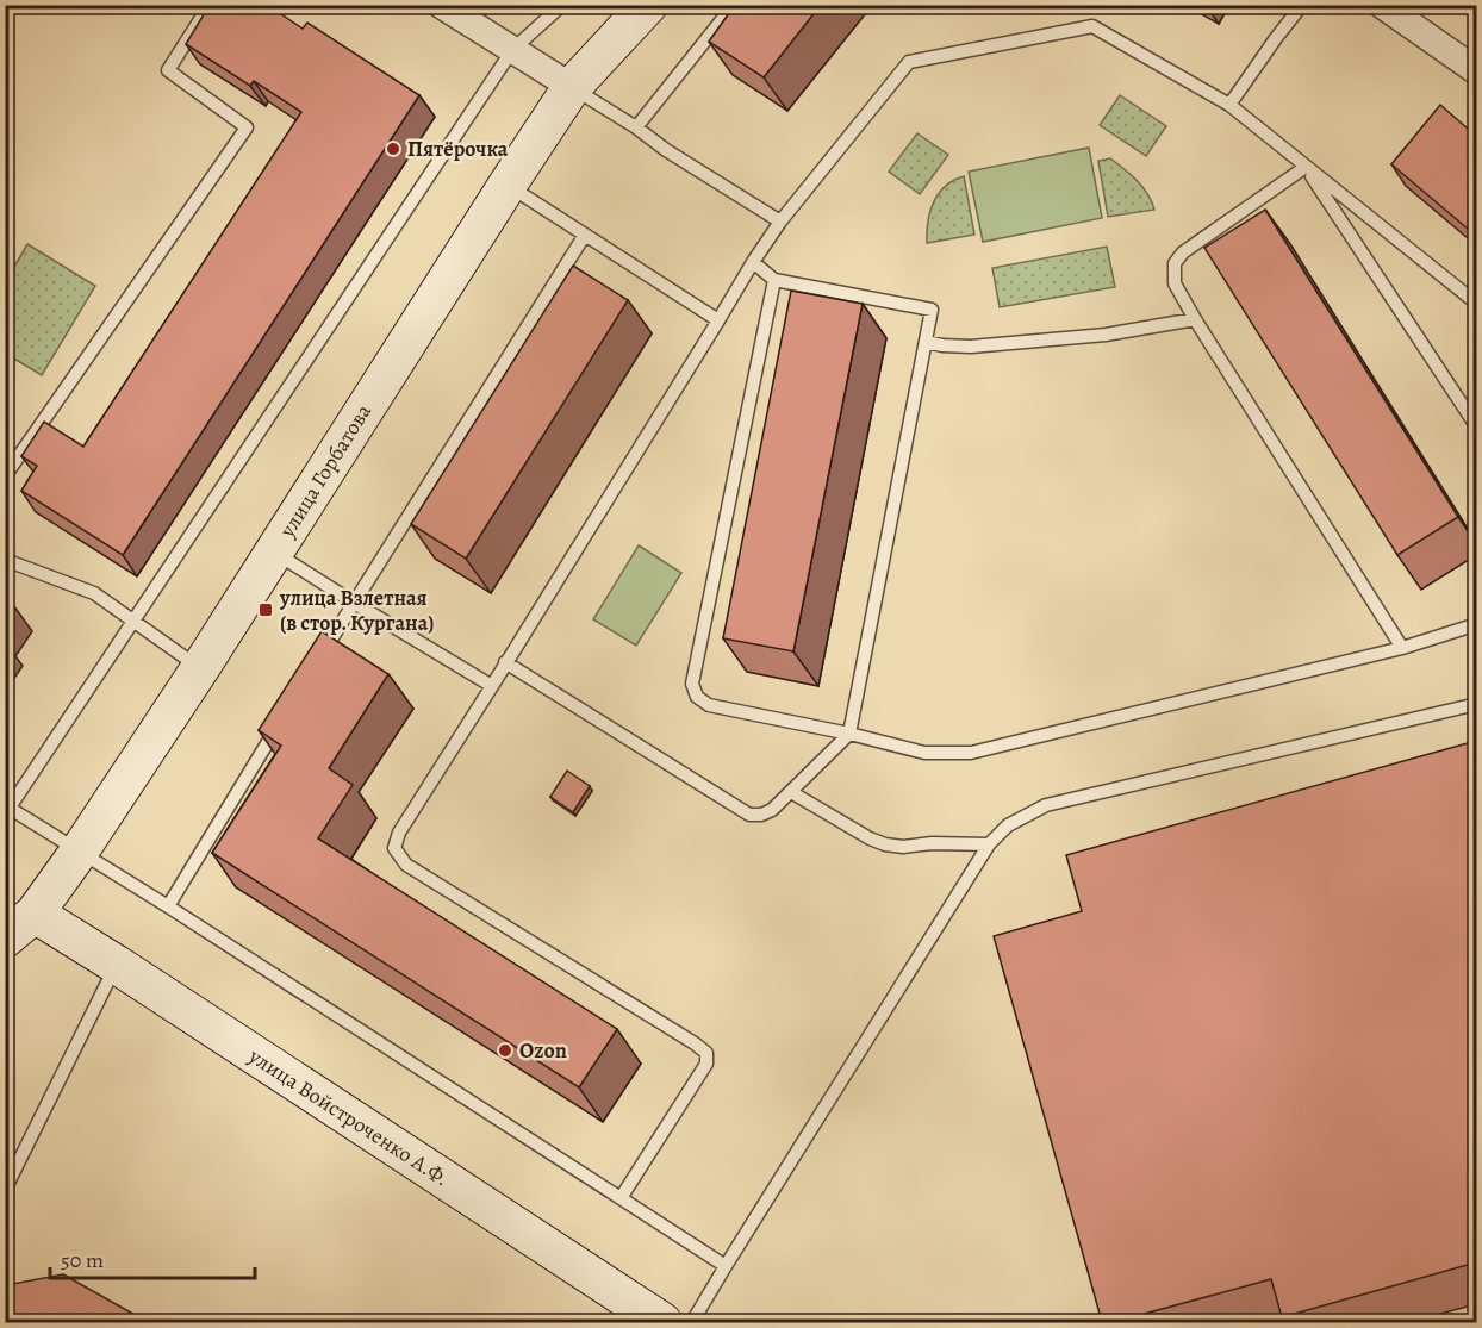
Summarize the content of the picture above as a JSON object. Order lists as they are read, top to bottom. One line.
{"streets":{"main road":["улица Горбатова","улица Войстроченко А.Ф."]},"crossings":[["улица Горбатова","улица Войстроченко А.Ф."]],"places":{"other":["Пятёрочка","Ozon"],"transit":["улица Взлетная (в стор. Кургана)"]},"scale_bar":"50 m"}
